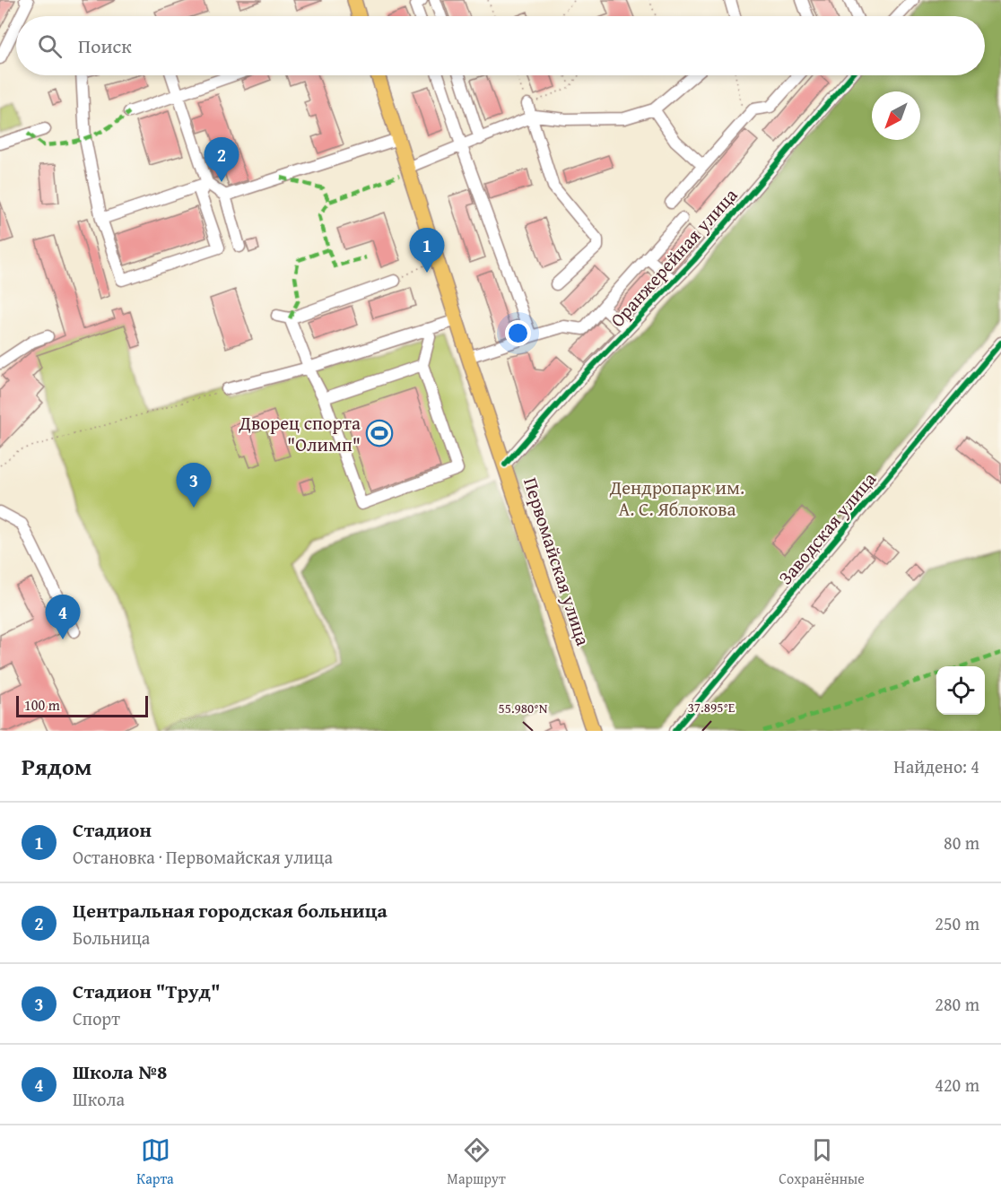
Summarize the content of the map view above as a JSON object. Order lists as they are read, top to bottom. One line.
{"streets":{"main road":["Первомайская улица"],"street":["Оранжерейная улица","Заводская улица"]},"crossings":[["Оранжерейная улица","Первомайская улица"]],"parks":["Дендропарк им. А. С. Яблокова"],"places":{"sports":["Дворец спорта \"Олимп\""]},"scale_bar":"100 m","north":"bottom left","page":{"search":"Поиск","pins":["2","1","3","4"],"scale":"100 m","heading":["Рядом","Найдено: 4"],"list":[{"mark":"1","name":"Стадион","note":"Остановка · Первомайская улица","value":"80 m"},{"mark":"2","name":"Центральная городская больница","note":"Больница","value":"250 m"},{"mark":"3","name":"Стадион \"Труд\"","note":"Спорт","value":"280 m"},{"mark":"4","name":"Школа №8","note":"Школа","value":"420 m"}],"nav":["Карта","Маршрут","Сохранённые"]},"coordinates":["37.895°E","55.980°N"]}
